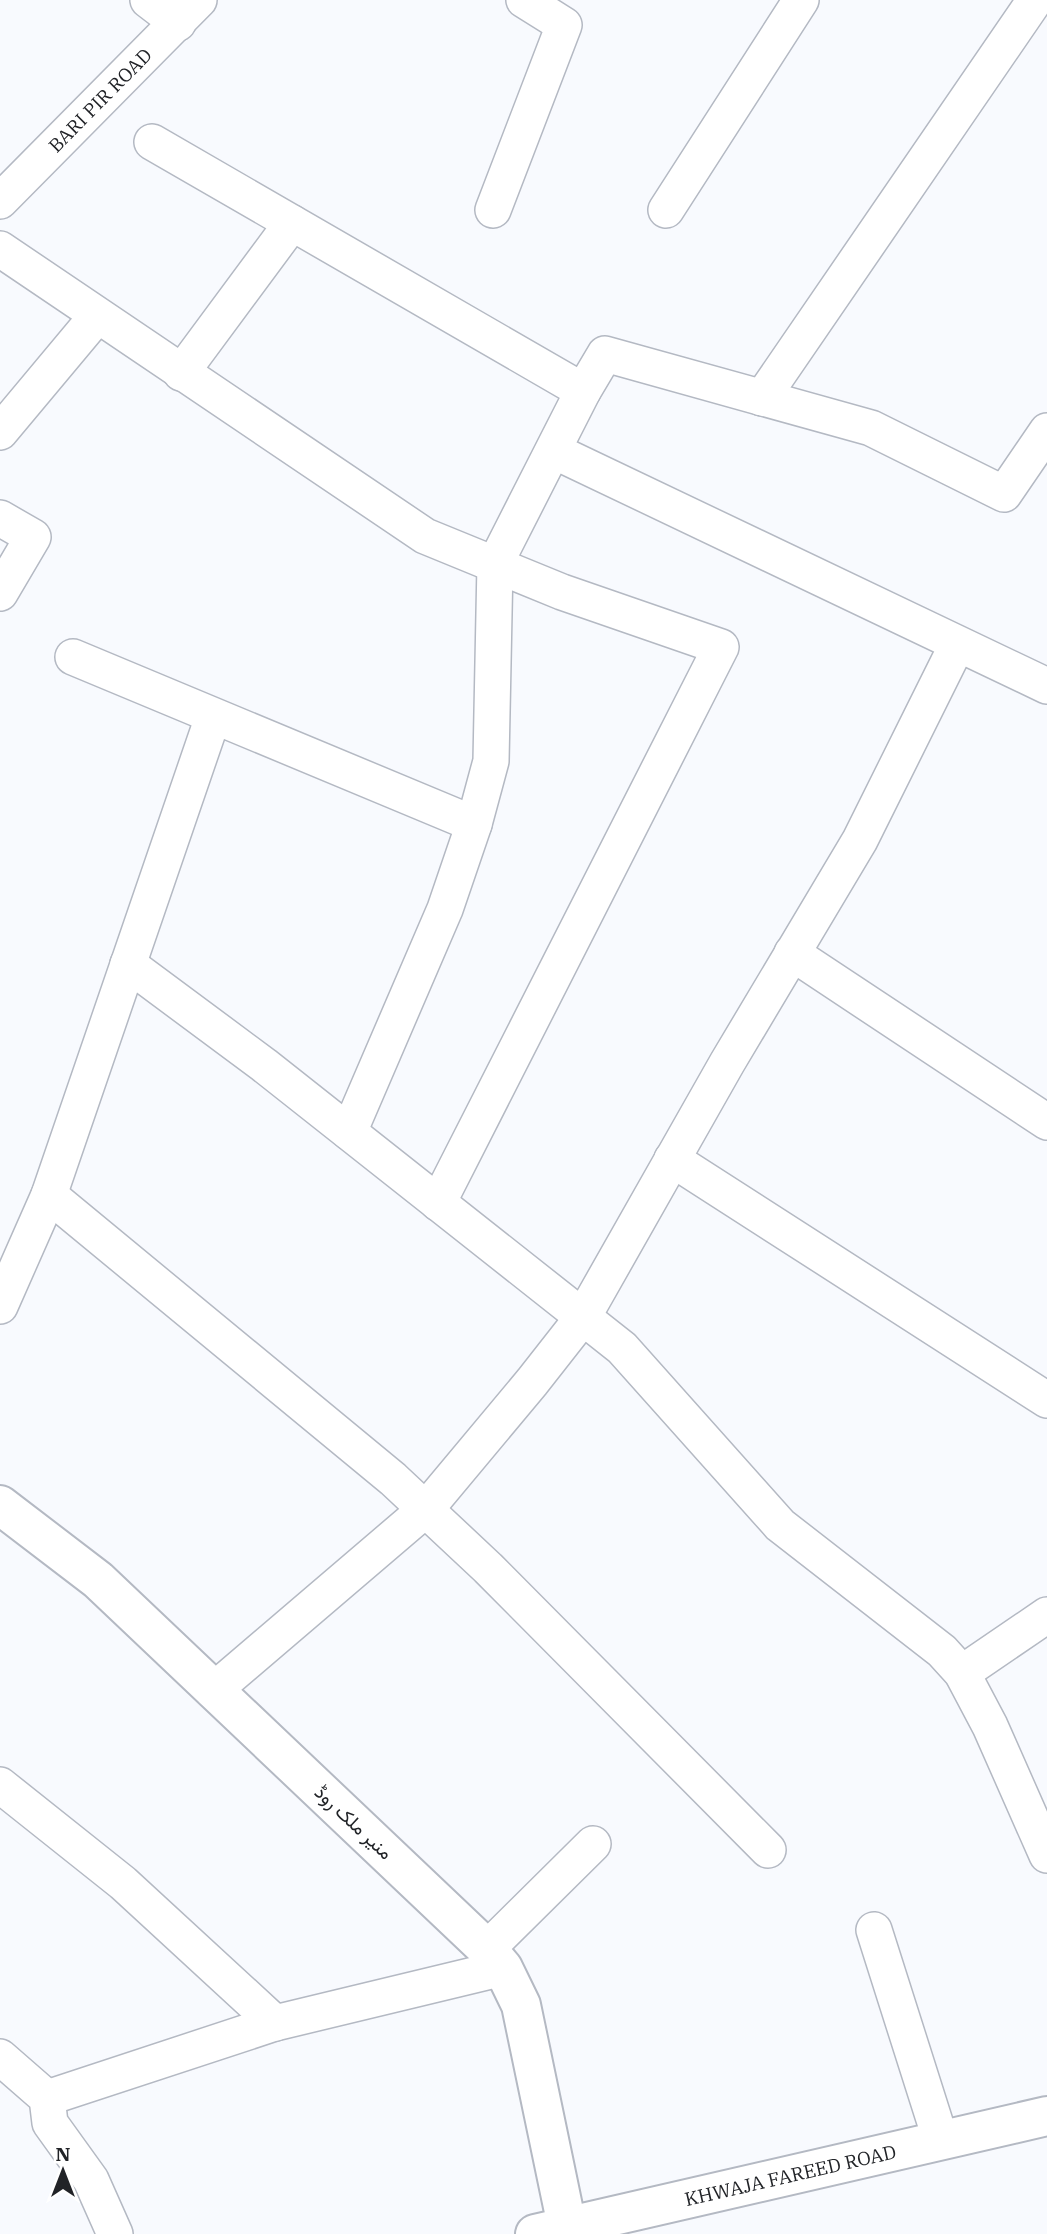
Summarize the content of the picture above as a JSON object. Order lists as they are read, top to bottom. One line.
{"streets":{"street":["BARI PIR ROAD","منیر ملک روڈ","KHWAJA FAREED ROAD"]},"crossings":[["منیر ملک روڈ","KHWAJA FAREED ROAD"]],"north":"top"}
